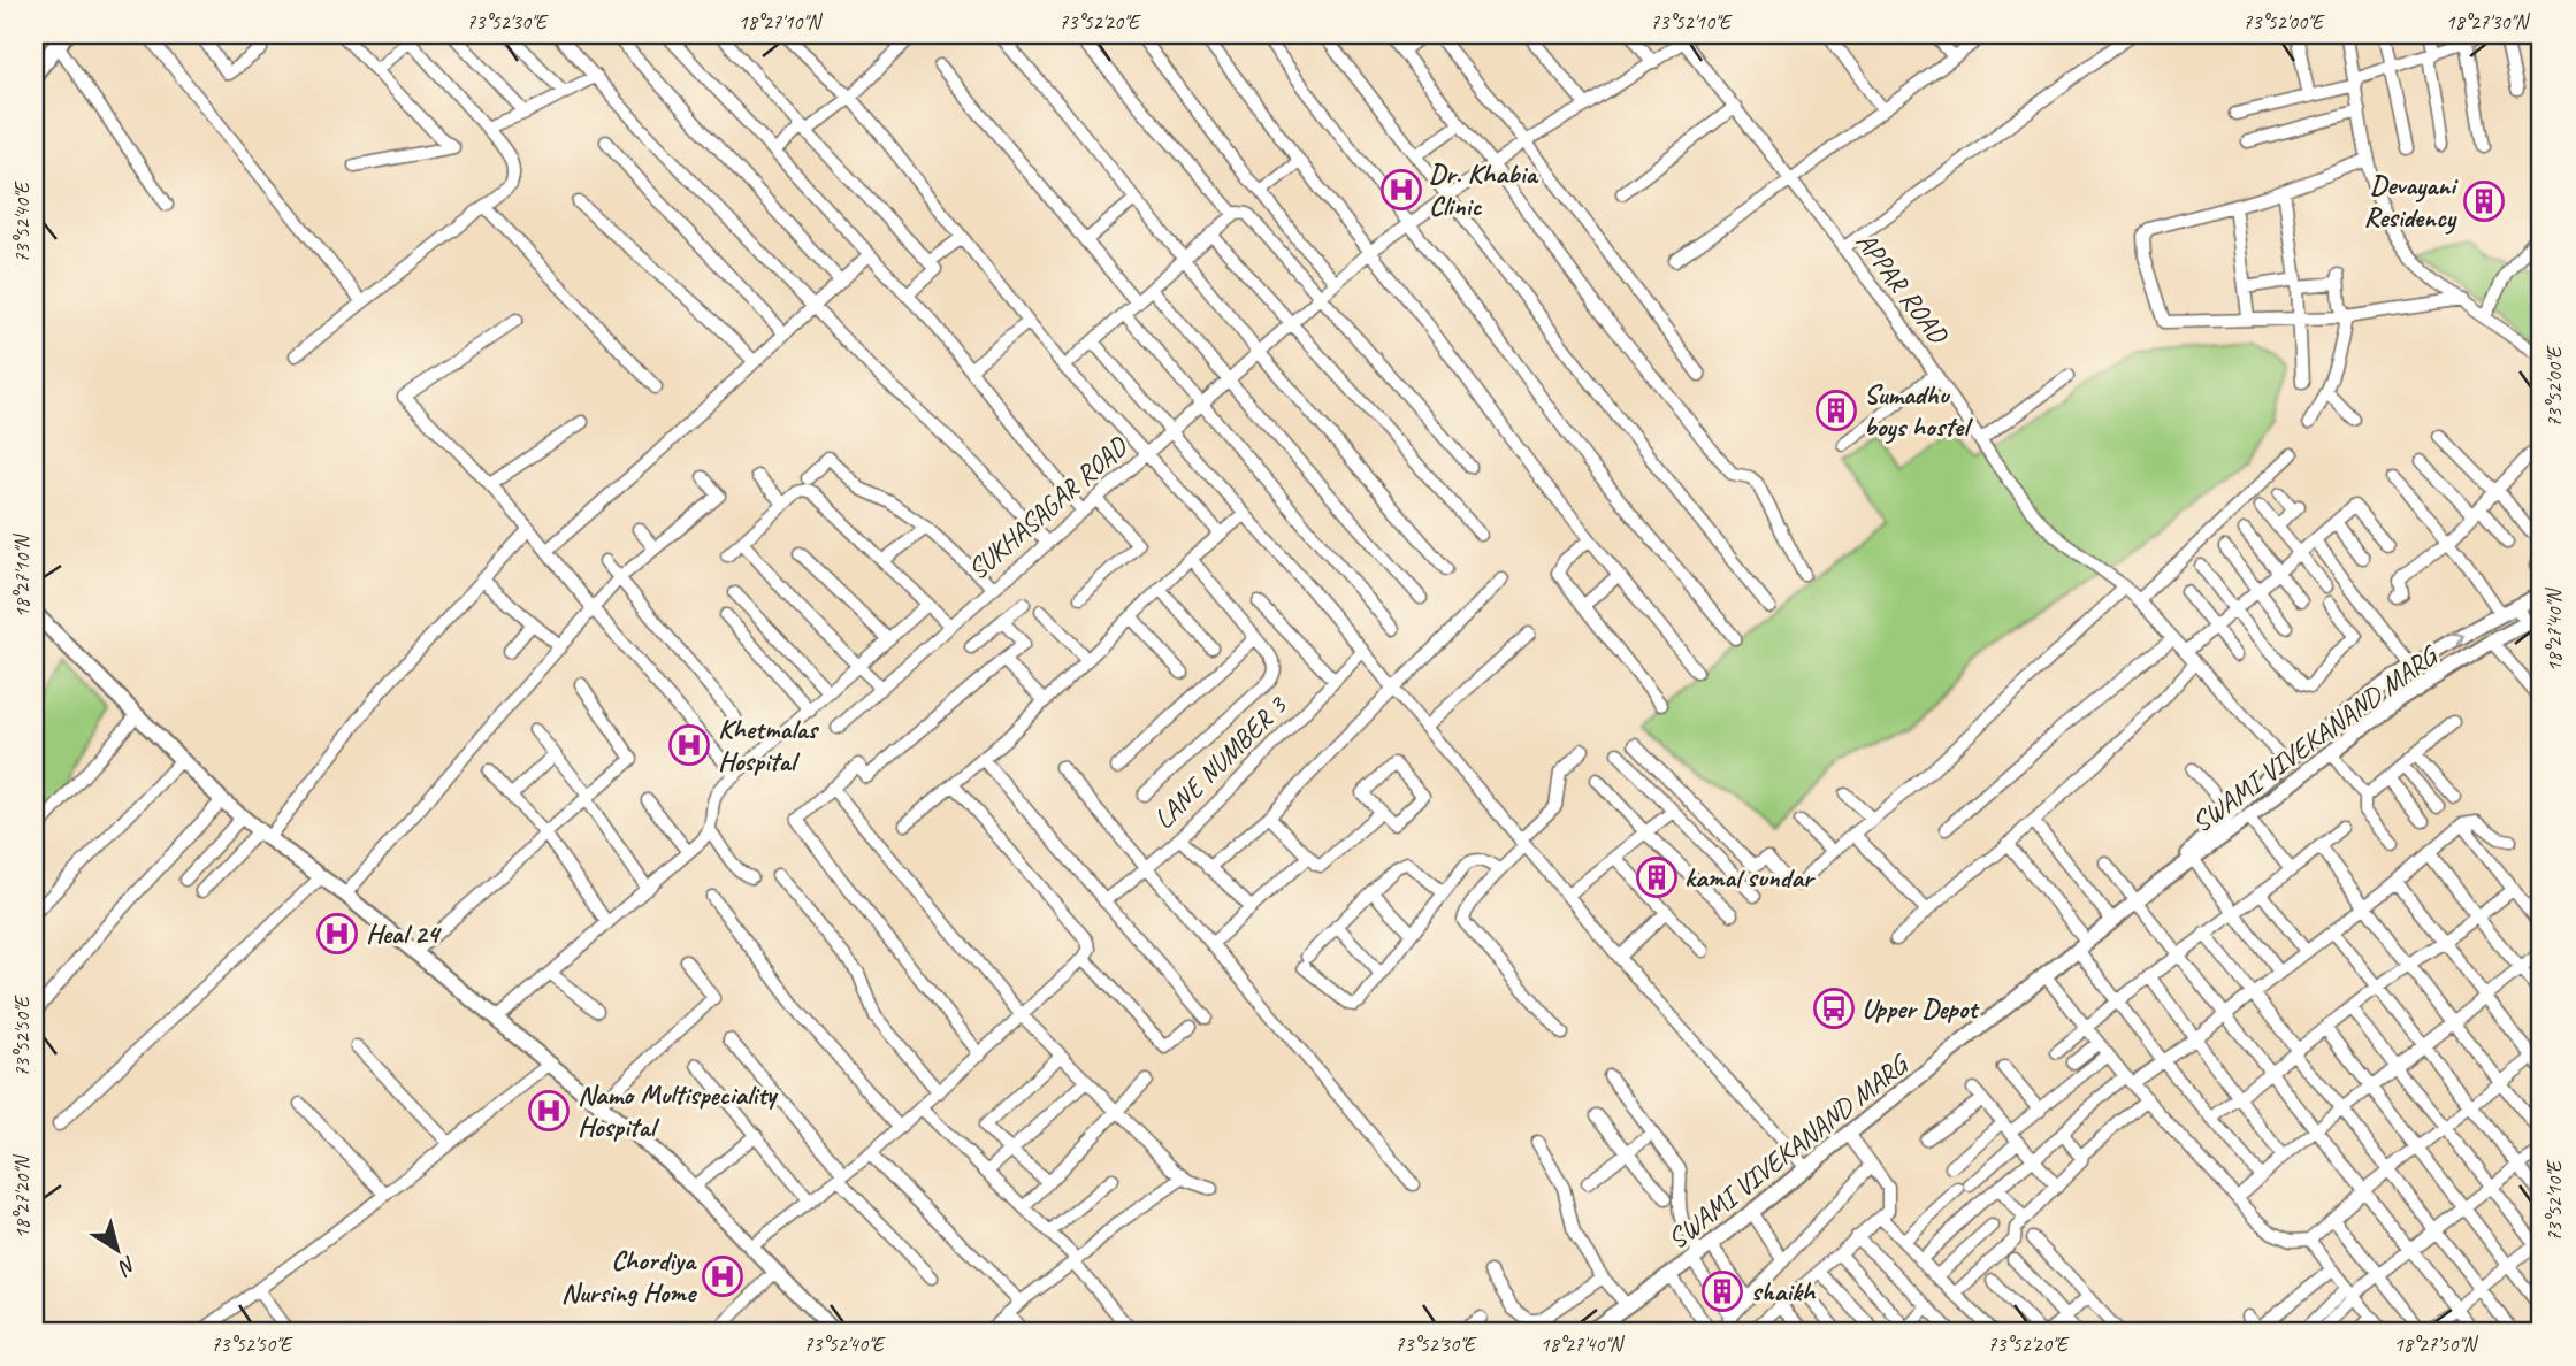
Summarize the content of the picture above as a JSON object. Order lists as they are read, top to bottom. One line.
{"streets":{"main road":["SWAMI VIVEKANAND MARG"],"street":["APPAR ROAD","SUKHASAGAR ROAD","LANE NUMBER 3"]},"crossings":[["APPAR ROAD","SUKHASAGAR ROAD"],["APPAR ROAD","SWAMI VIVEKANAND MARG"]],"places":{"hospital":["Dr. Khabia Clinic","Khetmalas Hospital","Heal 24","Namo Multispeciality Hospital","Chordiya Nursing Home"],"building":["Devayani Residency","Sumadhu boys hostel","kamal sundar","shaikh"],"bus stop":["Upper Depot"]},"north":"bottom right","coordinates":["73°52'30\"E","18°27'10\"N","73°52'20\"E","73°52'10\"E","73°52'00\"E","18°27'30\"N","73°52'40\"E","18°27'40\"N","73°52'50\"E","18°27'20\"N","18°27'50\"N"]}
